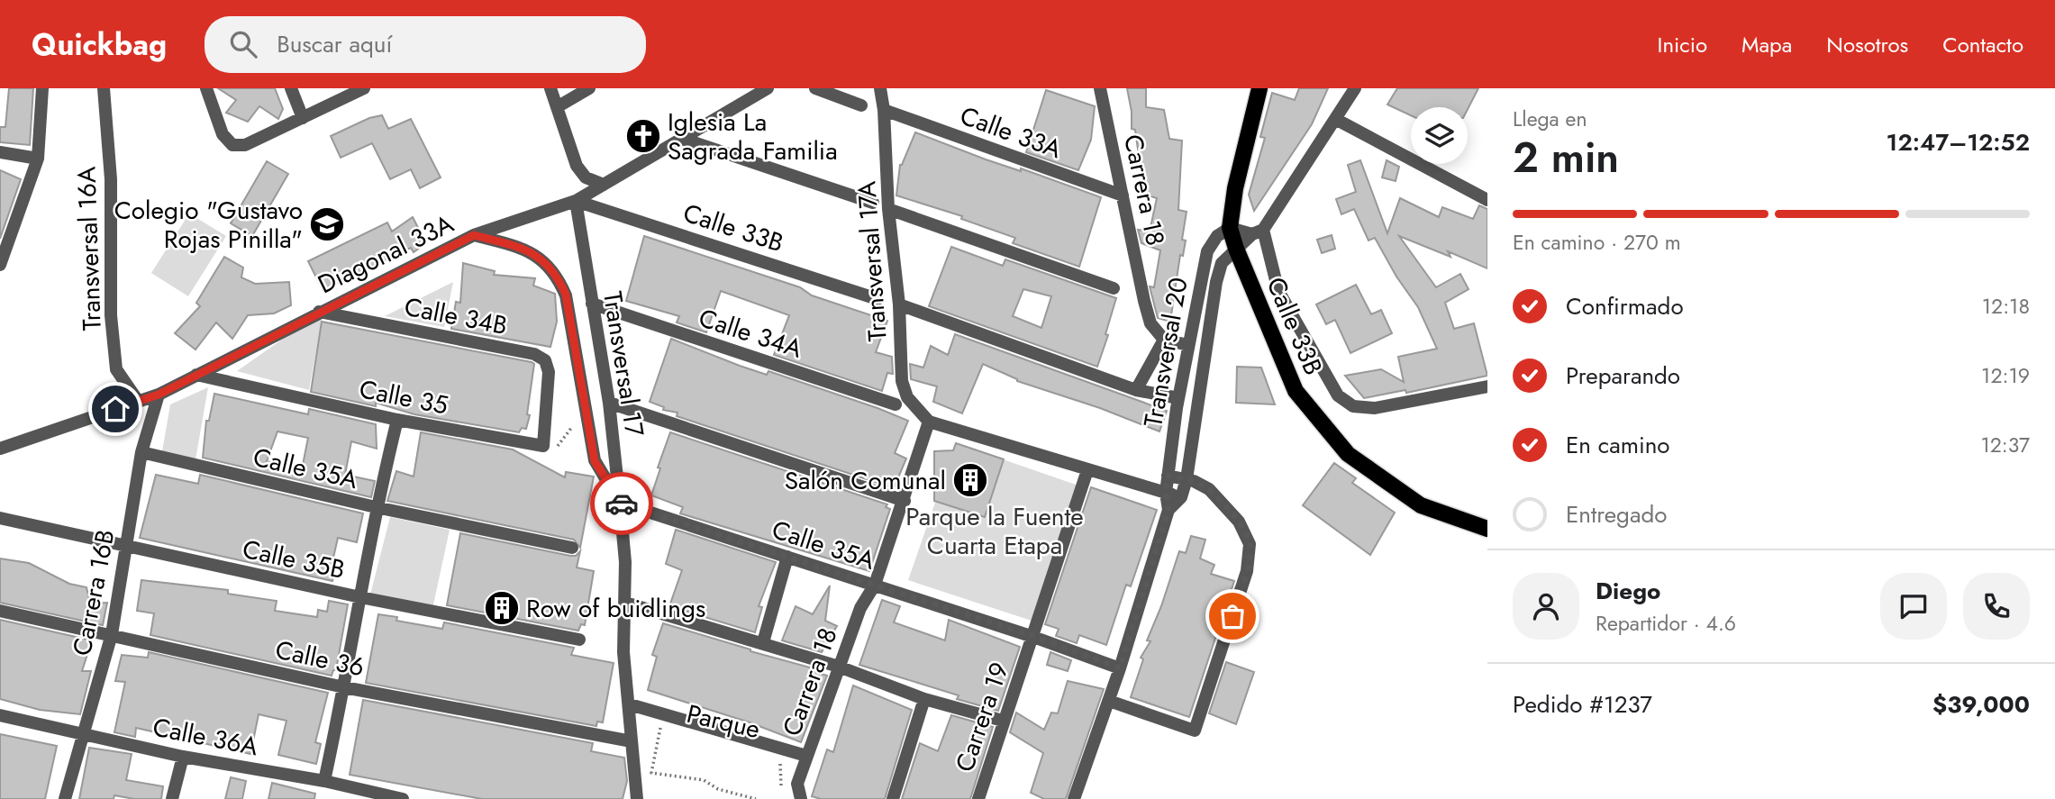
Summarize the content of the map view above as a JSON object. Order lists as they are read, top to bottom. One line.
{"streets":{"main road":["Calle 33B"],"street":["Calle 33A","Carrera 18","Transversal 16A","Diagonal 33A","Transversal 17A","Calle 34B","Calle 34A","Transversal 20","Transversal 17","Calle 35","Calle 35A","Calle 35B","Carrera 16B","Calle 36","Carrera 19","Calle 36A"],"path":["Parque"]},"crossings":[["Calle 33A","Carrera 18"],["Calle 33A","Transversal 17A"],["Carrera 18","Transversal 17A"],["Carrera 18","Calle 35A"],["Calle 33B","Diagonal 33A"],["Calle 33B","Transversal 20"],["Calle 33B","Transversal 17"],["Transversal 16A","Diagonal 33A"],["Diagonal 33A","Calle 34B"],["Diagonal 33A","Transversal 17"],["Diagonal 33A","Calle 35"],["Diagonal 33A","Carrera 16B"],["Calle 34B","Calle 35"],["Calle 34A","Transversal 17"],["Transversal 17","Calle 35A"],["Transversal 17","Calle 36"],["Calle 35A","Carrera 16B"],["Calle 35A","Carrera 19"],["Calle 35B","Carrera 16B"],["Carrera 16B","Calle 36"],["Carrera 16B","Calle 36A"]],"parks":["Parque la Fuente Cuarta Etapa"],"places":{"church":["Iglesia La Sagrada Familia"],"school or university":["Colegio \"Gustavo Rojas Pinilla\""],"building":["Salón Comunal","Row of buidlings"]},"page":{"header":"Quickbag","search":"Buscar aquí","nav":["Inicio","Mapa","Nosotros","Contacto"],"heading":["2 min","Llega en","12:47–12:52"],"panel":["Diego","Repartidor · 4.6","Pedido #1237","$39,000"],"bar":"En camino · 270 m","list":[["Confirmado","12:18"],["Preparando","12:19"],["En camino","12:37"],"Entregado"]}}
